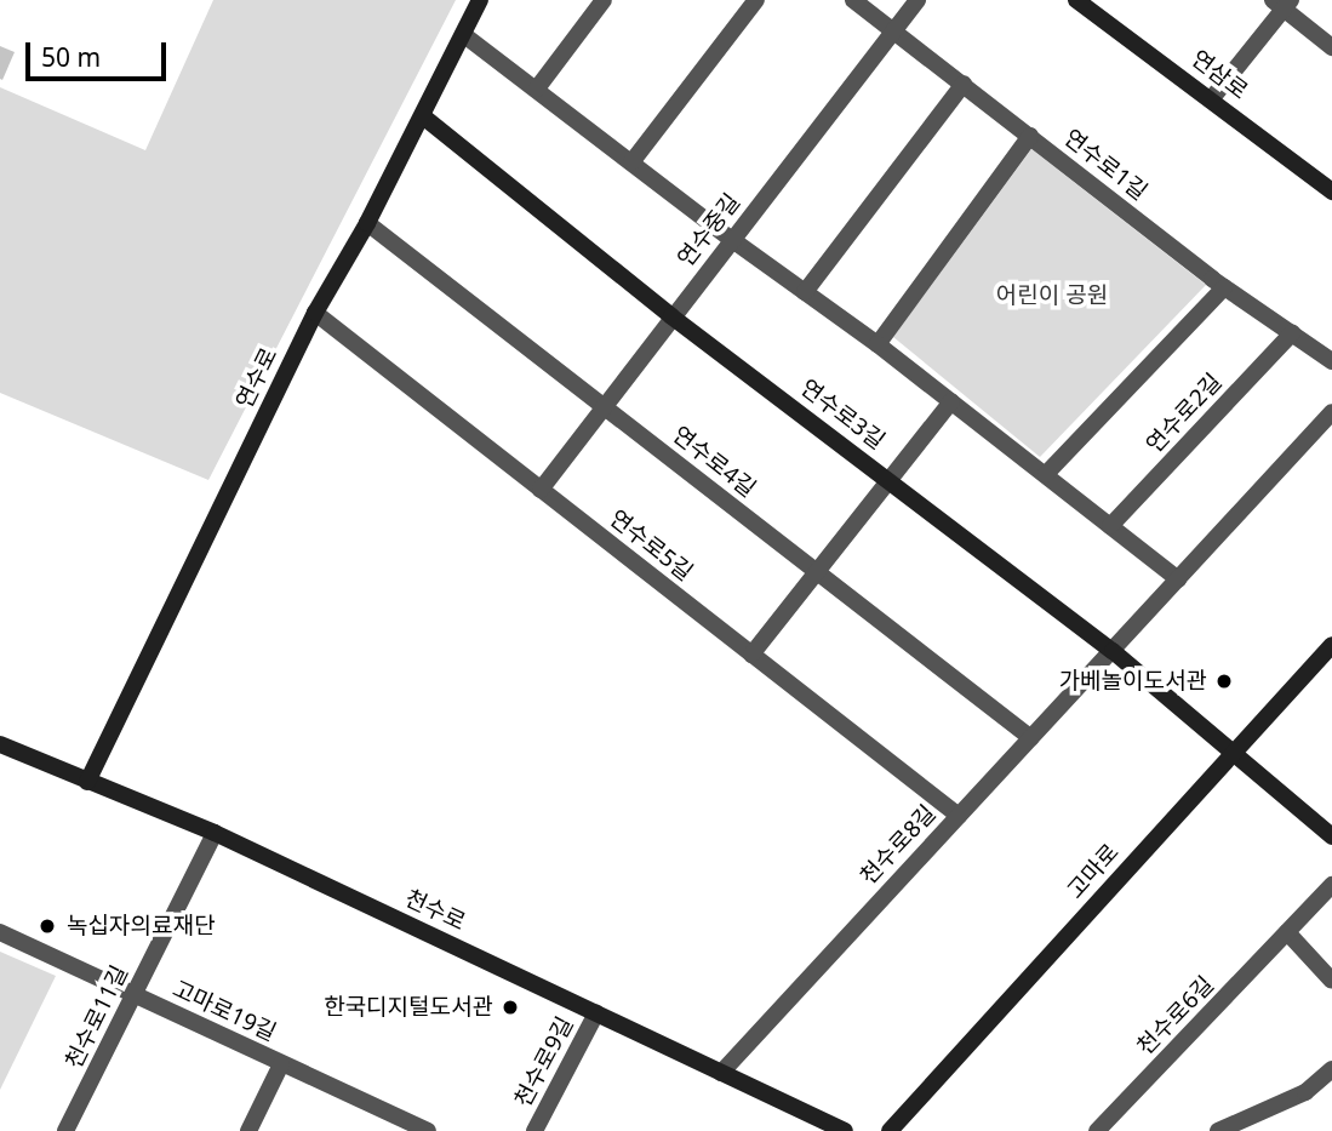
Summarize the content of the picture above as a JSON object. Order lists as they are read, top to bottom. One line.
{"streets":{"street":["연삼로","연수로1길","연수중길","연수로","연수로2길","연수로3길","연수로4길","연수로5길","천수로8길","고마로","천수로","고마로19길","천수로6길","천수로11길","천수로9길"]},"crossings":[["연수로1길","연수중길"],["연수로1길","연수로2길"],["연수중길","연수로3길"],["연수중길","연수로4길"],["연수중길","연수로5길"],["연수로","연수로3길"],["연수로","연수로4길"],["연수로","연수로5길"],["연수로","천수로"],["연수로3길","천수로8길"],["연수로3길","고마로"],["연수로4길","천수로8길"],["연수로5길","천수로8길"],["천수로8길","천수로"],["천수로","천수로11길"],["천수로","천수로9길"],["고마로19길","천수로11길"]],"parks":["어린이 공원"],"places":["가베놀이도서관","녹십자의료재단","한국디지털도서관"],"scale_bar":"50 m"}
